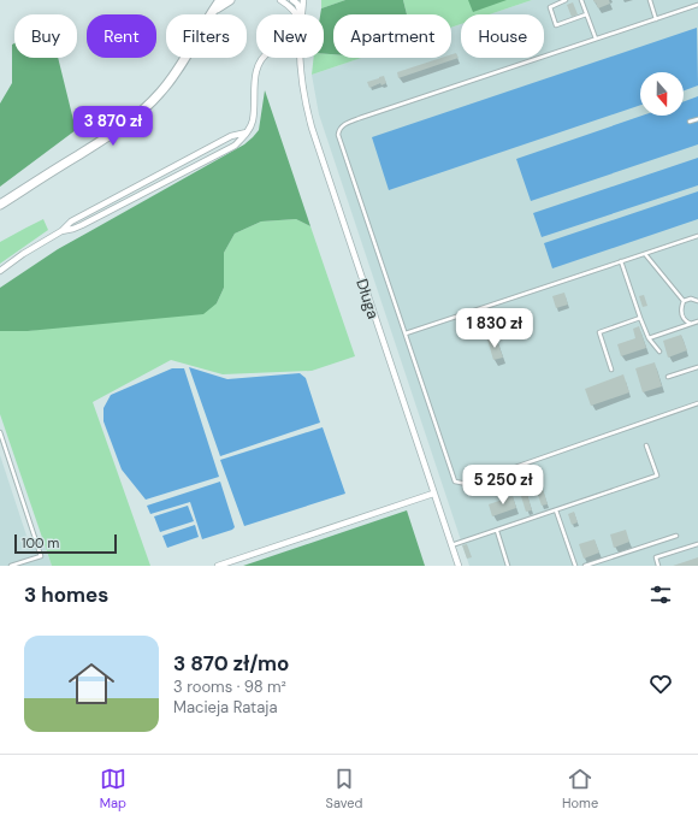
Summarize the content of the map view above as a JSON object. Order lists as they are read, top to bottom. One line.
{"streets":{"street":["Długa"]},"scale_bar":"100 m","north":"bottom","page":{"chip":["Buy","Rent","Filters","New","Apartment","House"],"price":["3 870 zł","1 830 zł","5 250 zł"],"scale":"100 m","heading":"3 homes","list":[{"name":"3 870 zł/mo","note":"3 rooms · 98 m² · Macieja Rataja"}],"tabs":["Map","Saved","Home"]}}
